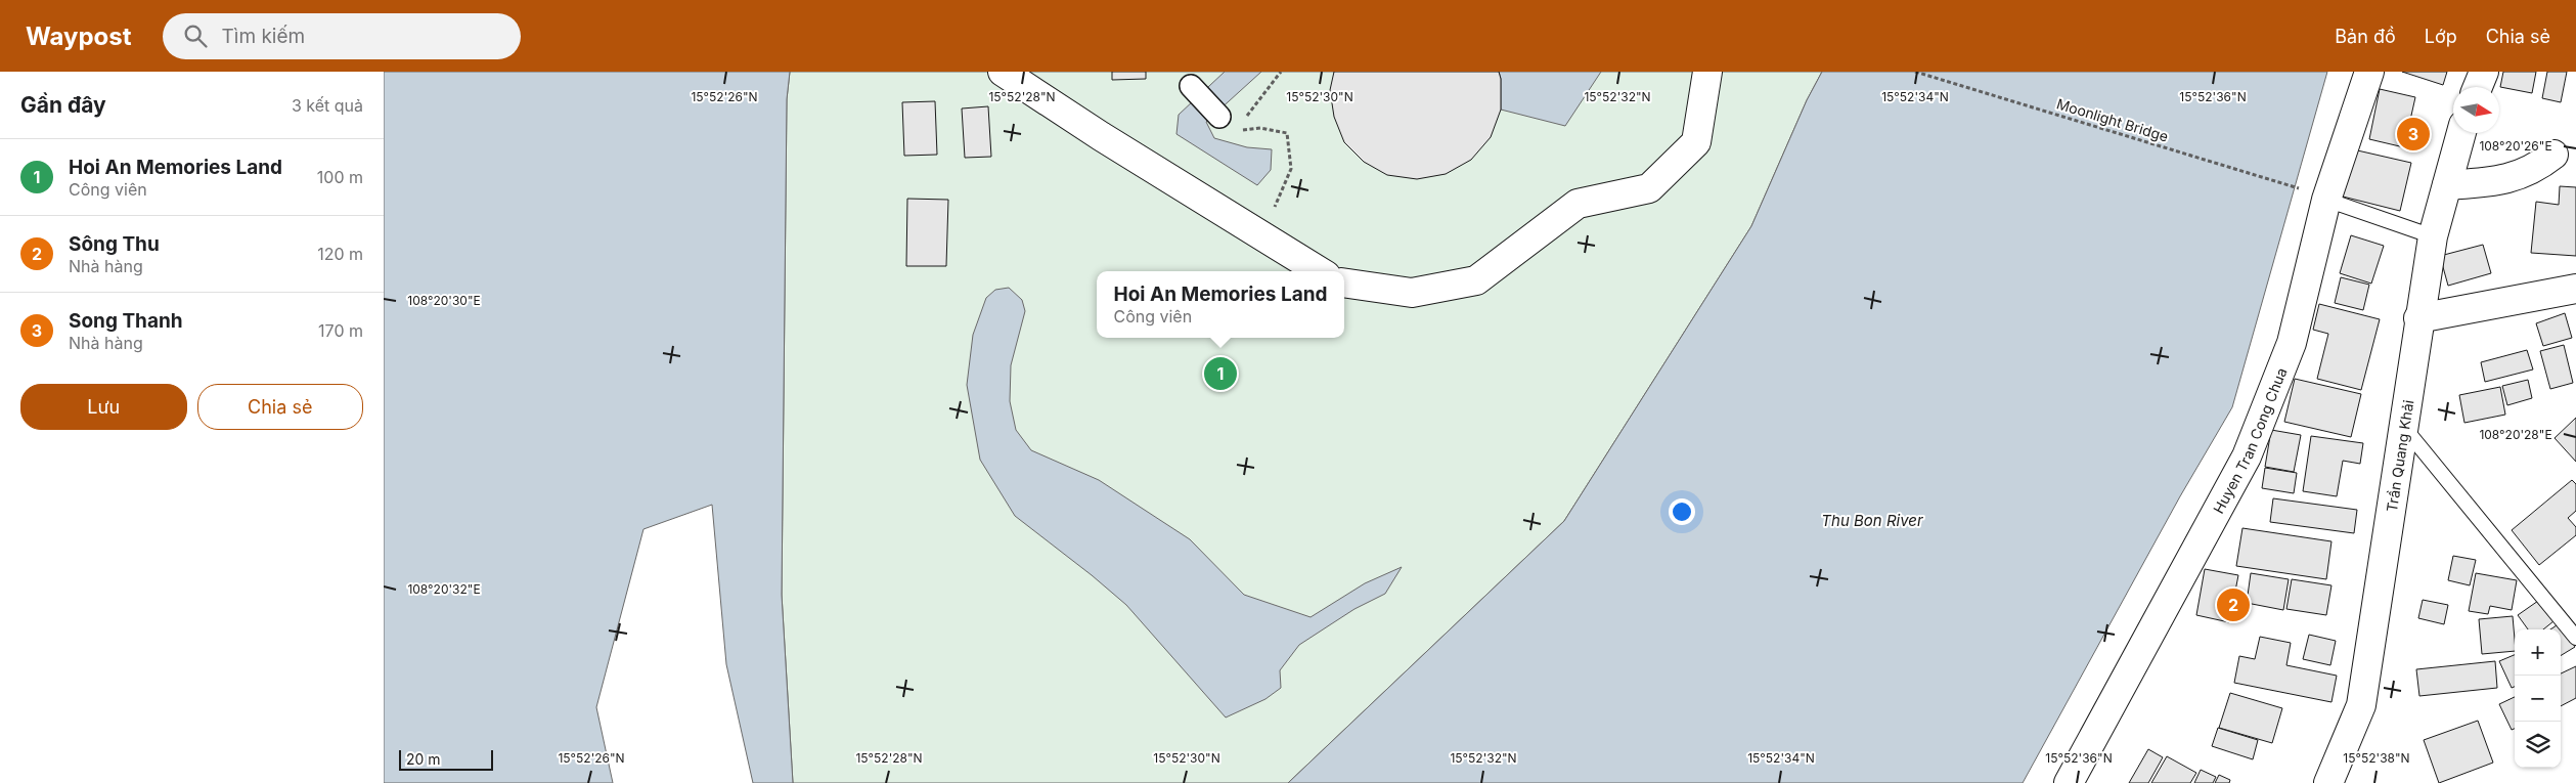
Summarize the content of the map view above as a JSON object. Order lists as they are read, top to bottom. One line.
{"streets":{"street":["Huyen Tran Cong Chua","Trần Quang Khải"],"path":["Moonlight Bridge"]},"crossings":[["Moonlight Bridge","Huyen Tran Cong Chua"]],"water":["Thu Bon River"],"scale_bar":"20 m","north":"right","page":{"header":"Waypost","search":"Tìm kiếm","nav":["Bản đồ","Lớp","Chia sẻ"],"heading":["Gần đây","3 kết quả"],"pins":["3","1","2"],"list":[{"mark":"1","name":"Hoi An Memories Land","note":"Công viên","value":"100 m"},{"mark":"2","name":"Sông Thu","note":"Nhà hàng","value":"120 m"},{"mark":"3","name":"Song Thanh","note":"Nhà hàng","value":"170 m"}],"popup":["Hoi An Memories Land","Công viên"],"buttons":["Lưu","Chia sẻ"],"map_buttons":["+","−"],"scale":"20 m"},"coordinates":["15°52'26\"N","15°52'28\"N","15°52'30\"N","15°52'32\"N","15°52'36\"N","15°52'34\"N","108°20'26\"E","108°20'30\"E","108°20'28\"E","108°20'32\"E","15°52'38\"N"]}
